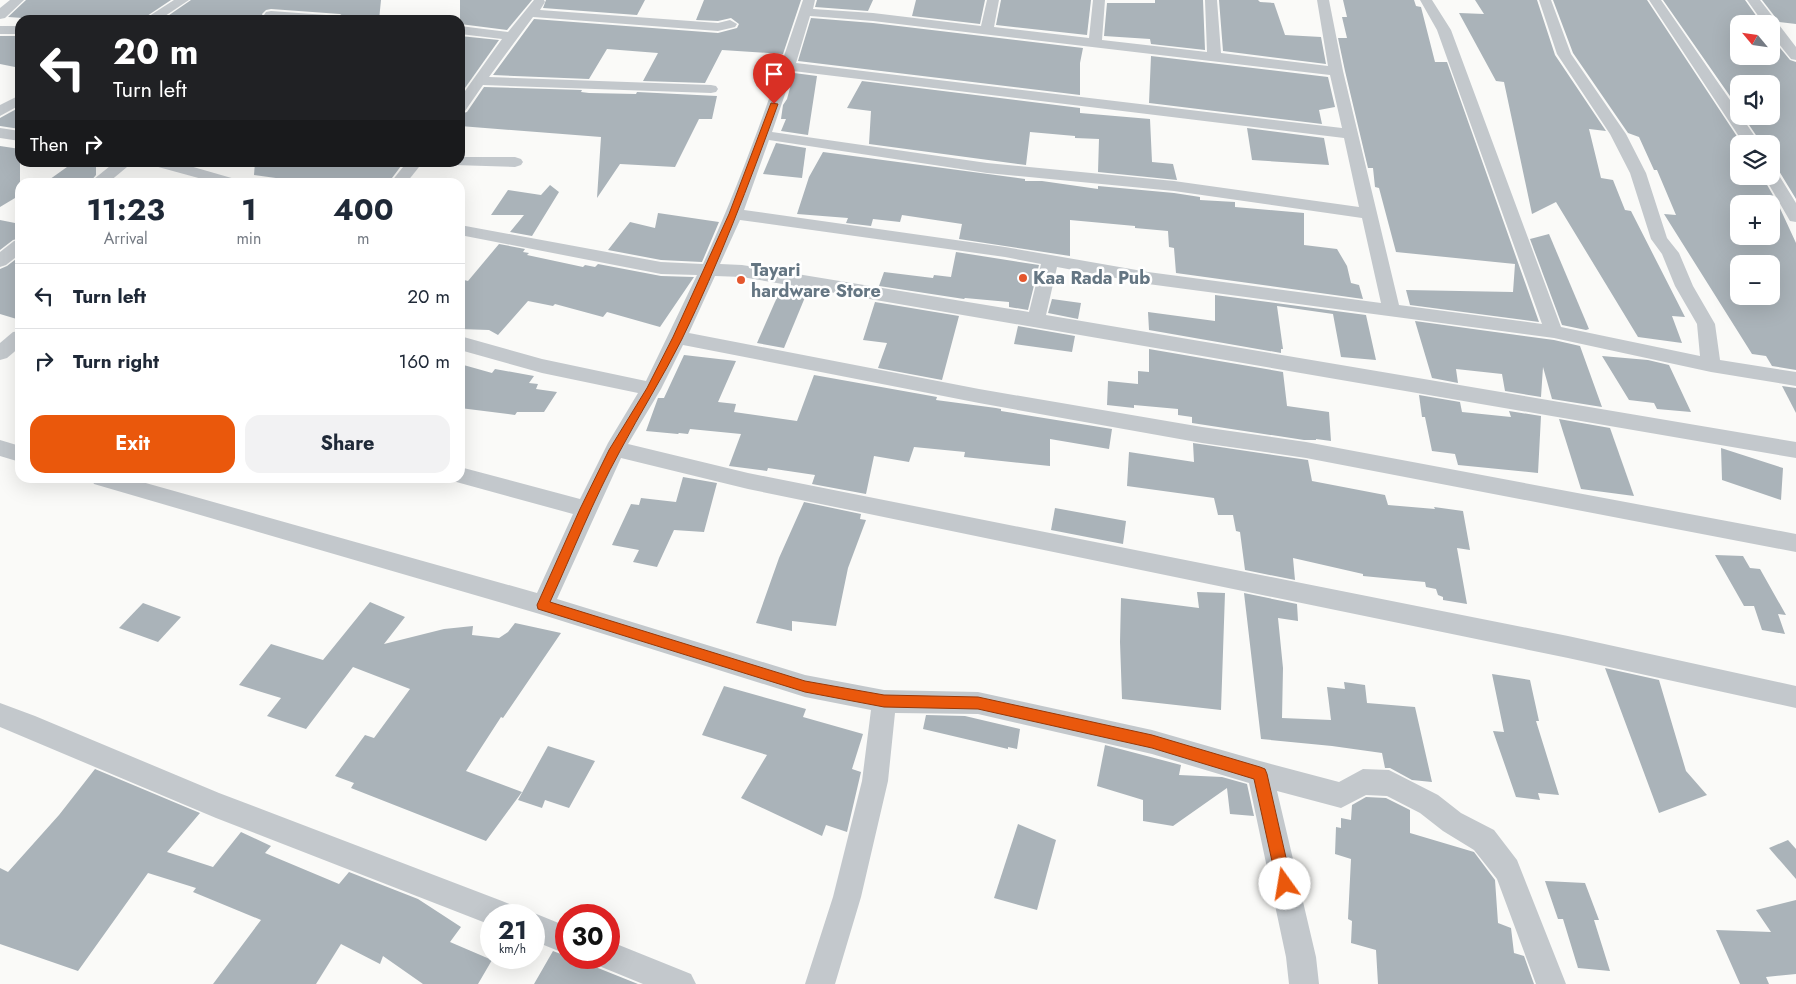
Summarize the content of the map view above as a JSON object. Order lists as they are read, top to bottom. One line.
{"places":["Kaa Rada Pub","Tayari hardware Store"],"north":"top left","page":{"map_buttons":["+","−"],"turn":["20 m","Turn left"],"then":"Then","eta":["11:23","Arrival","1","min","400","m"],"list":[{"name":"Turn left","value":"20 m"},{"name":"Turn right","value":"160 m"}],"buttons":["Exit","Share"],"speed":"21 km/h","limit":"30"}}
